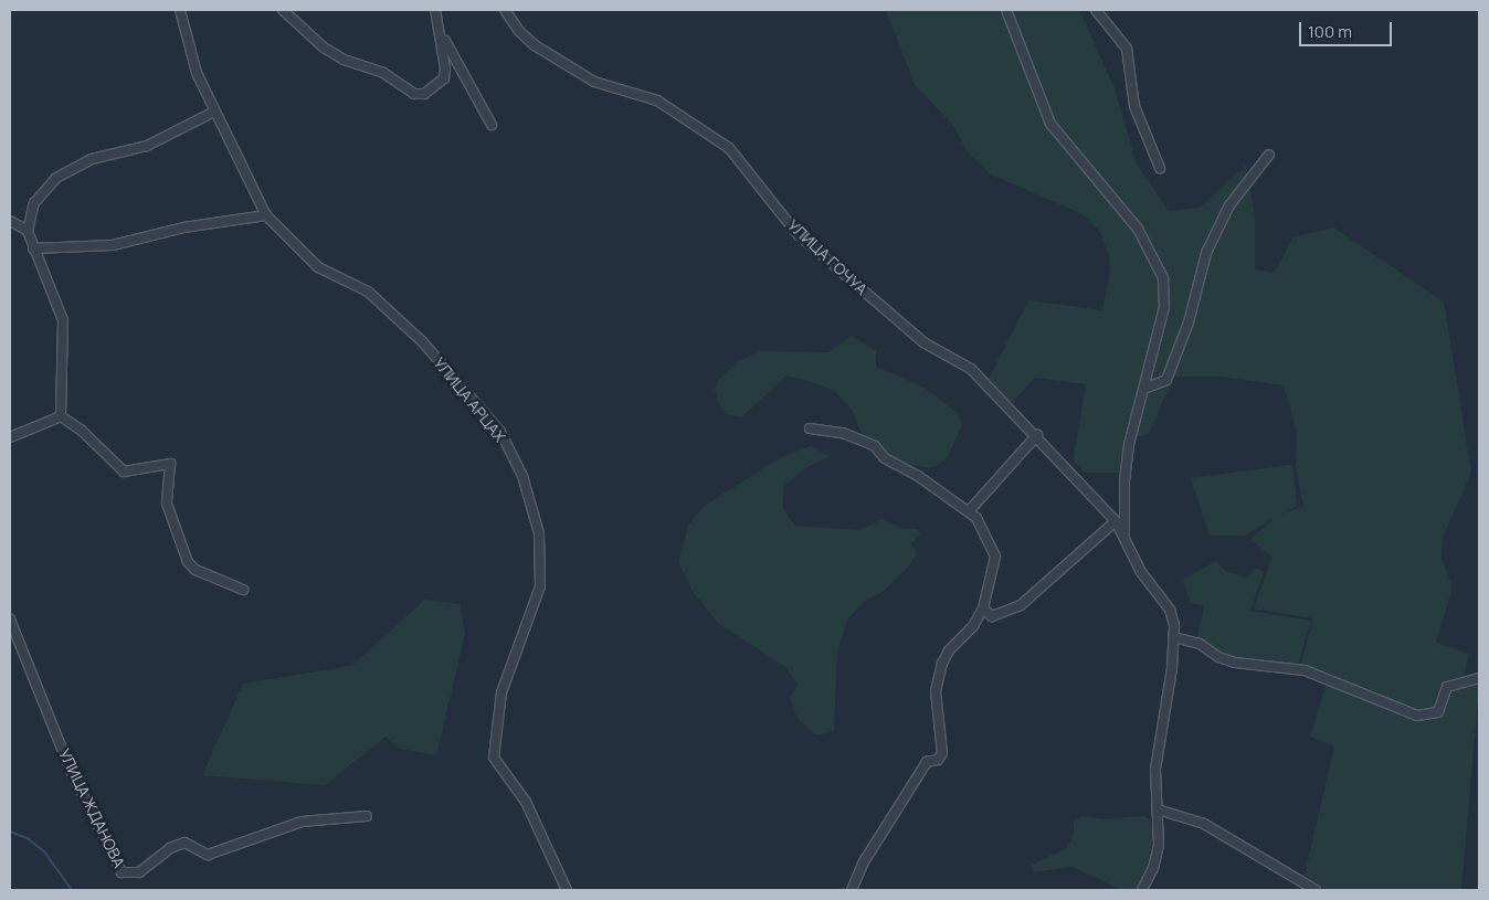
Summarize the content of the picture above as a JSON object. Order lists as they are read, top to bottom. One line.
{"streets":{"street":["УЛИЦА ГОЧУА","УЛИЦА АРЦАХ","УЛИЦА ЖДАНОВА"]},"scale_bar":"100 m"}
